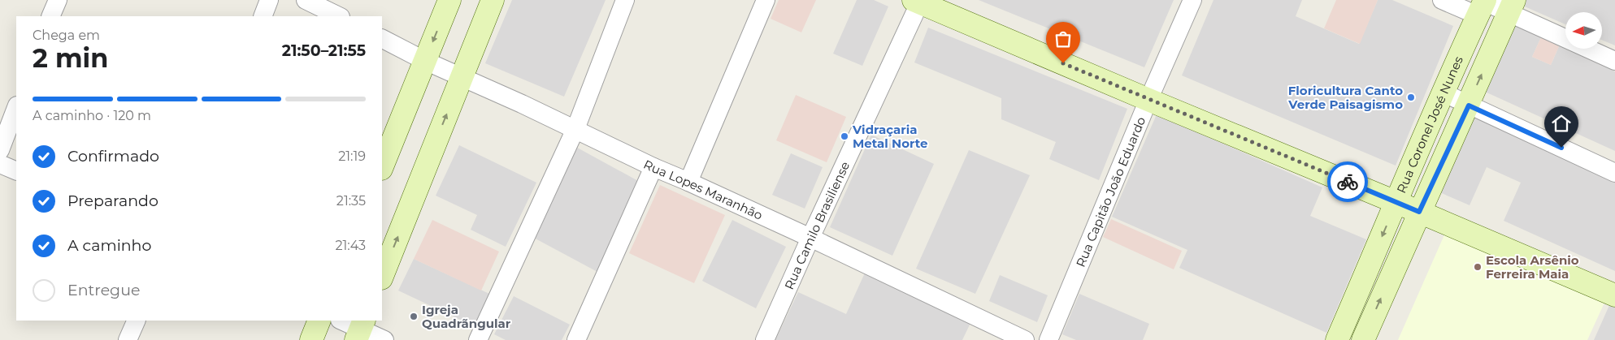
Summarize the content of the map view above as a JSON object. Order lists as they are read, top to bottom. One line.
{"streets":{"street":["Rua Coronel José Nunes","Rua Lopes Maranhão","Rua Capitão João Eduardo","Rua Camilo Brasiliense"]},"crossings":[["Rua Lopes Maranhão","Rua Camilo Brasiliense"]],"places":["Floricultura Canto Verde Paisagismo","Vidraçaria Metal Norte","Escola Arsênio Ferreira Maia","Igreja Quadrãngular"],"north":"left","page":{"heading":["2 min","Chega em","21:50–21:55"],"bar":"A caminho · 120 m","list":[["Confirmado","21:19"],["Preparando","21:35"],["A caminho","21:43"],"Entregue"]}}
